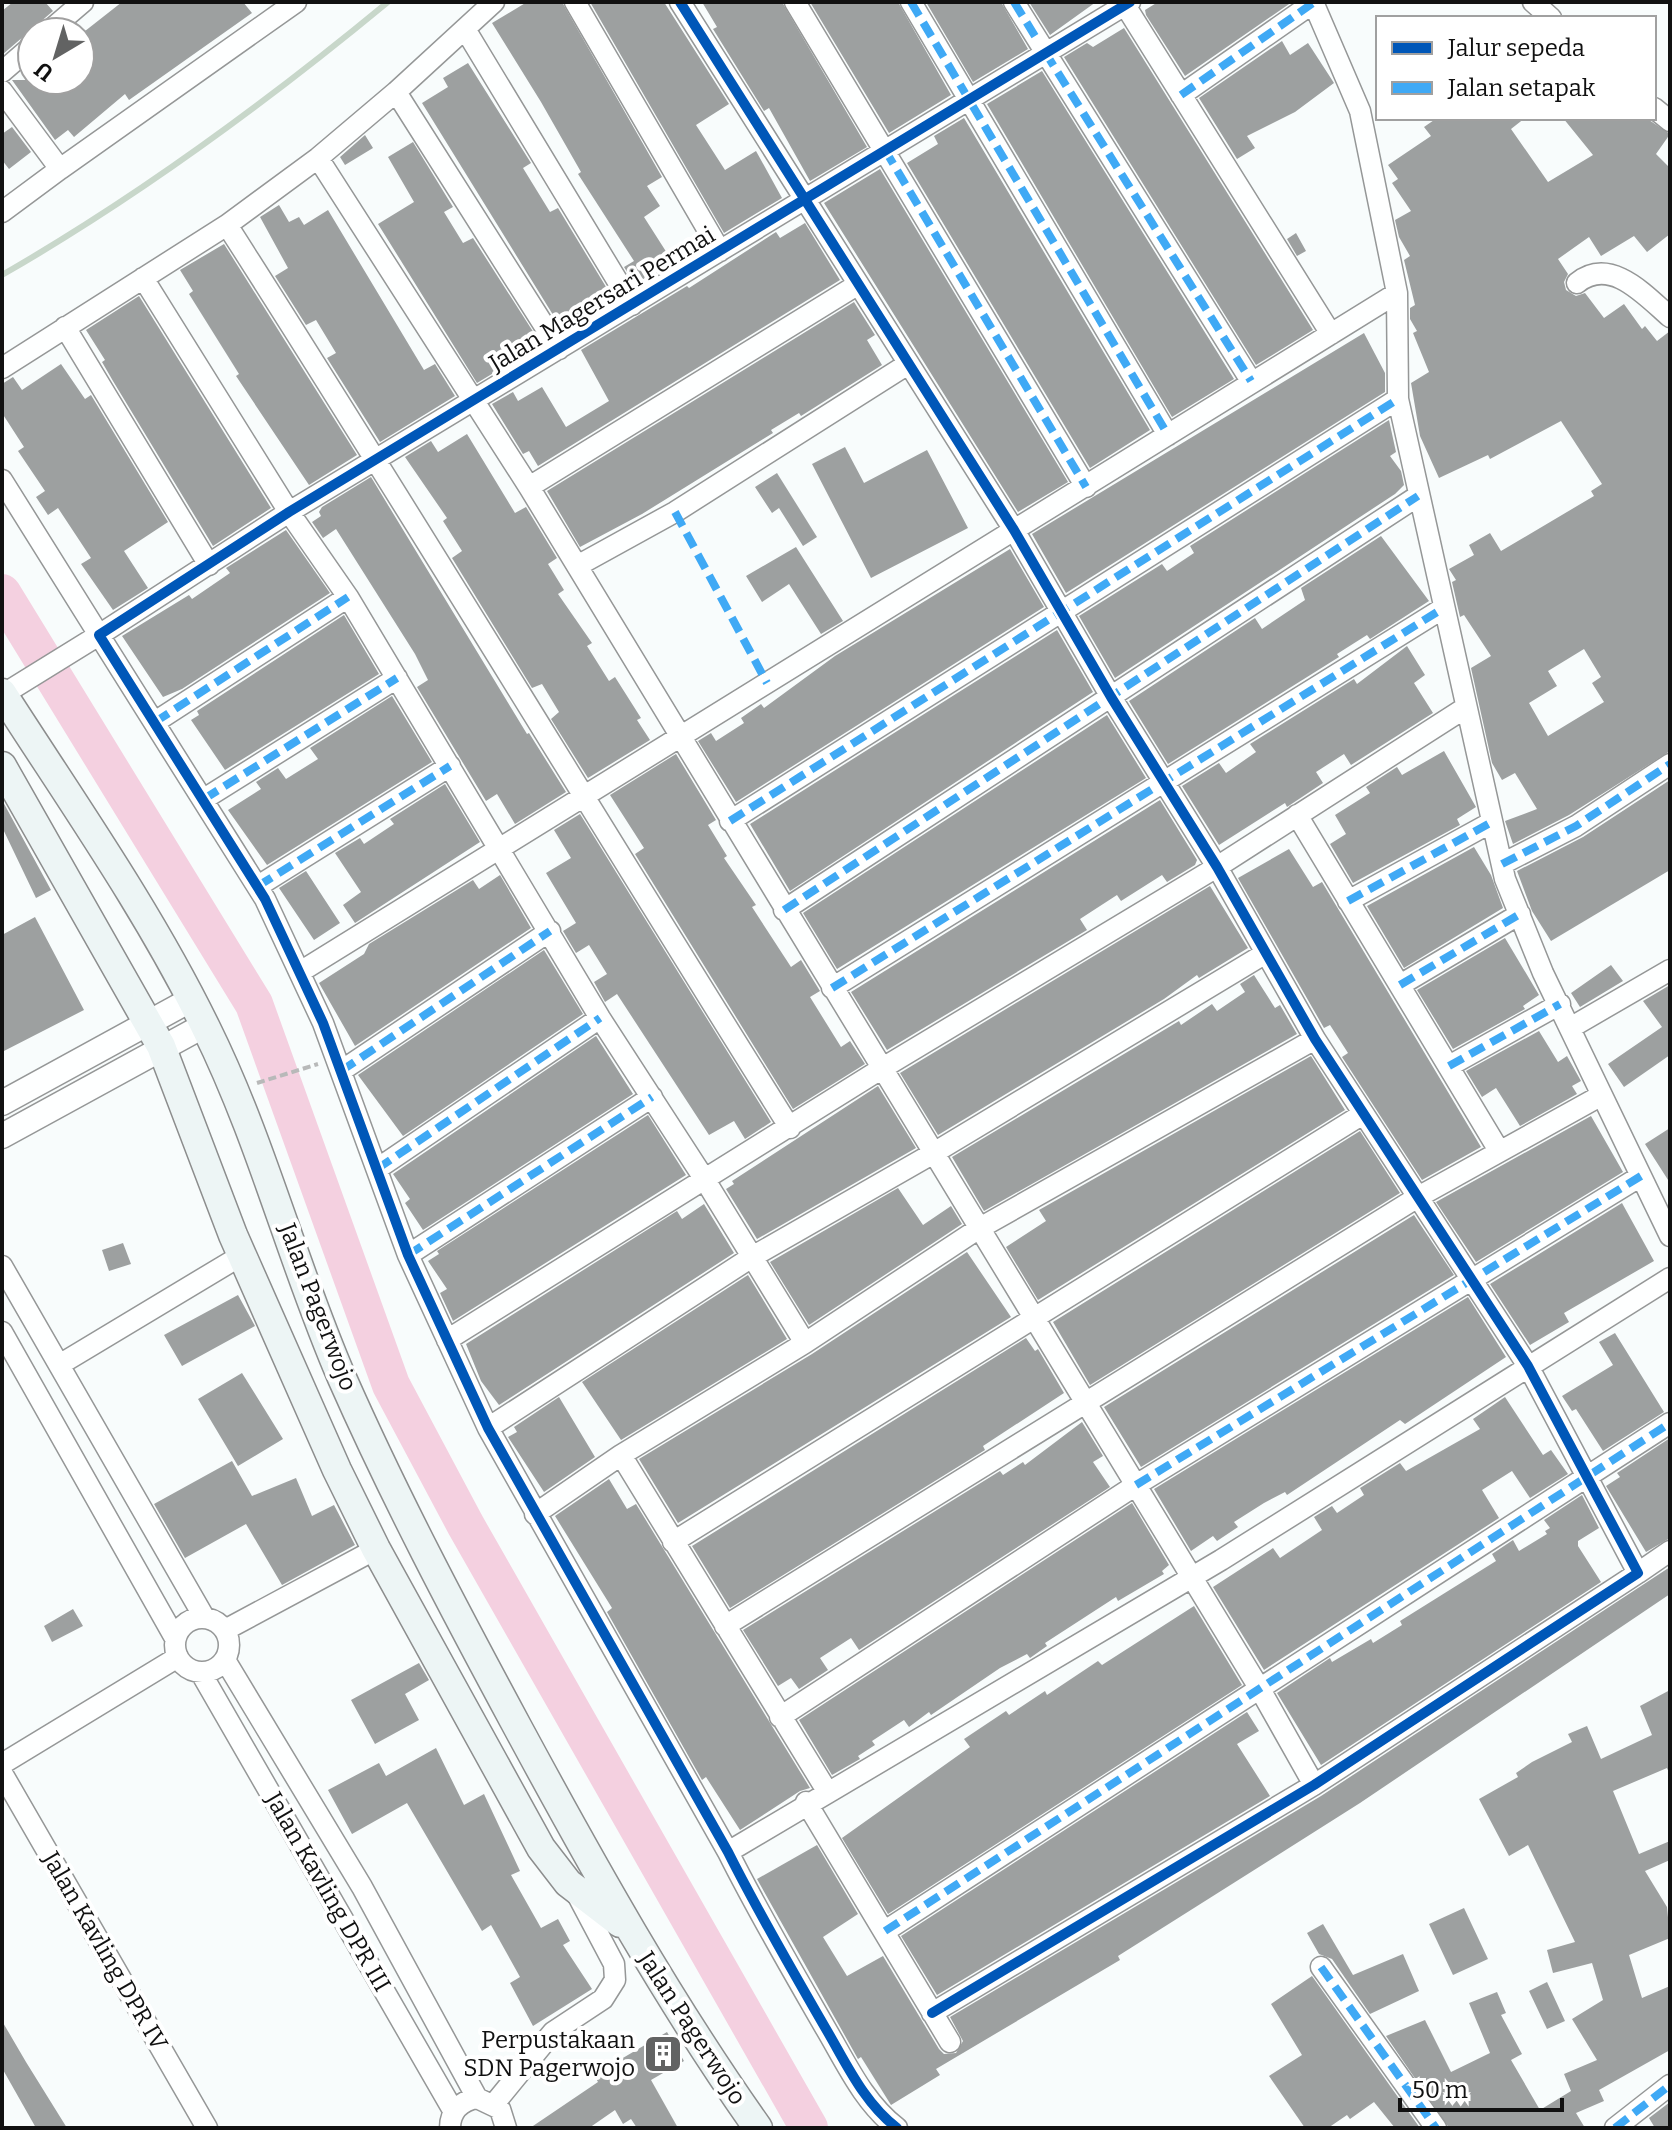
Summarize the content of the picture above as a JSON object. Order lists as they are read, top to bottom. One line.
{"streets":{"main road":["Jalan Pagerwojo"],"street":["Jalan Magersari Permai","Jalan Kavling DPR III","Jalan Kavling DPR IV"]},"crossings":[["Jalan Magersari Permai","Jalan Pagerwojo"]],"places":{"building":["Perpustakaan SDN Pagerwojo"]},"legend":["Jalur sepeda","Jalan setapak"],"scale_bar":"50 m","north":"bottom left"}
